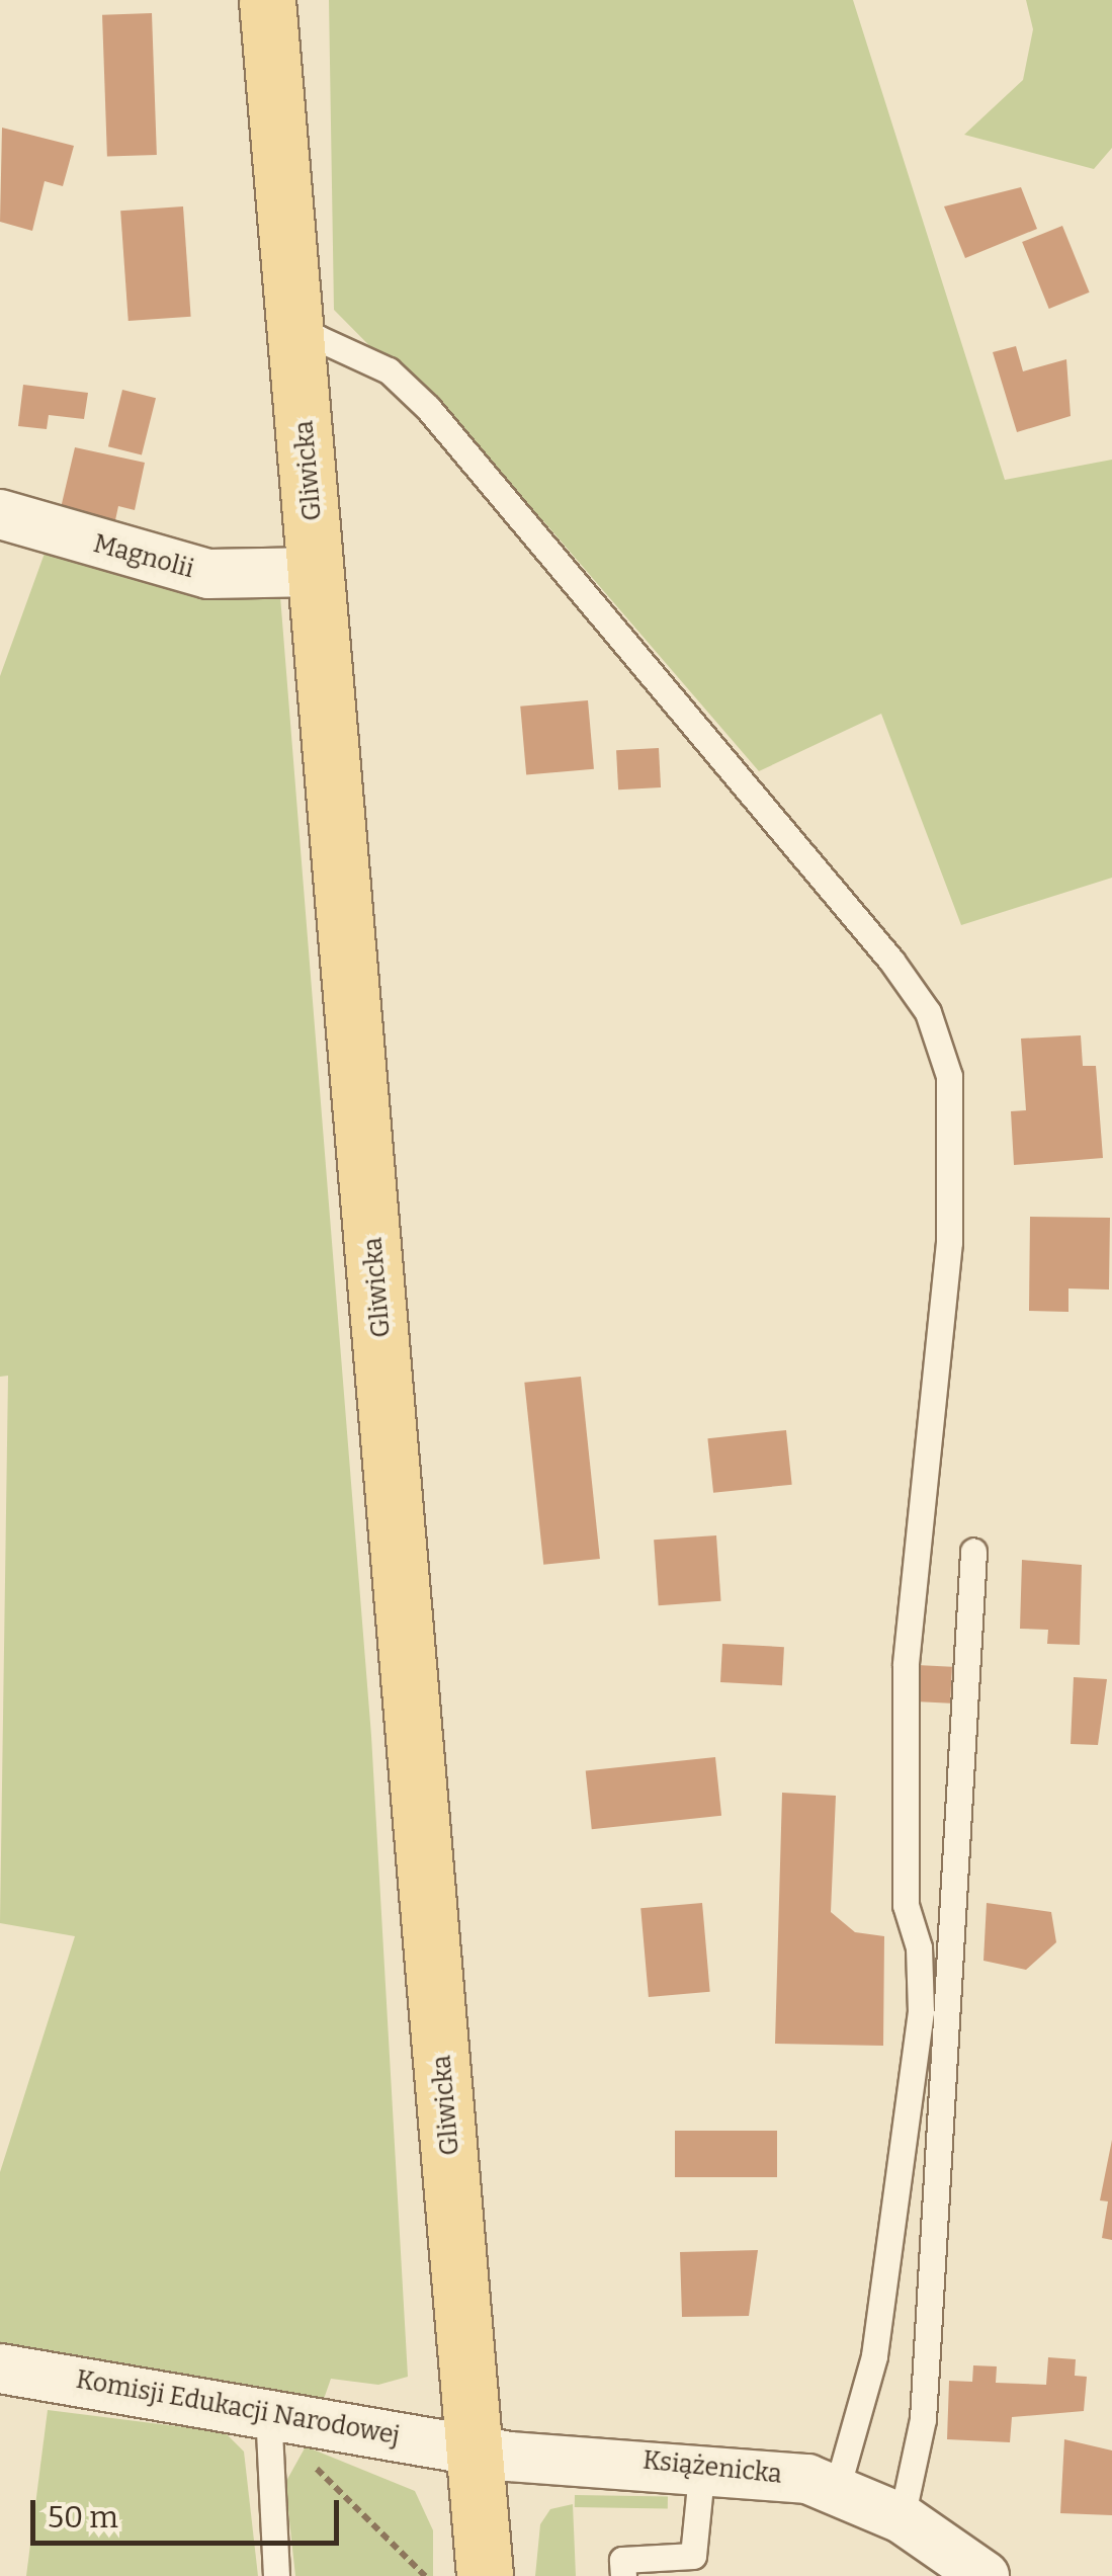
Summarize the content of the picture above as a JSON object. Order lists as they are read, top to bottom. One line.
{"streets":{"main road":["Gliwicka"],"street":["Magnolii","Komisji Edukacji Narodowej","Książenicka"]},"crossings":[["Gliwicka","Magnolii"],["Gliwicka","Komisji Edukacji Narodowej"],["Gliwicka","Książenicka"],["Komisji Edukacji Narodowej","Książenicka"]],"scale_bar":"50 m"}
